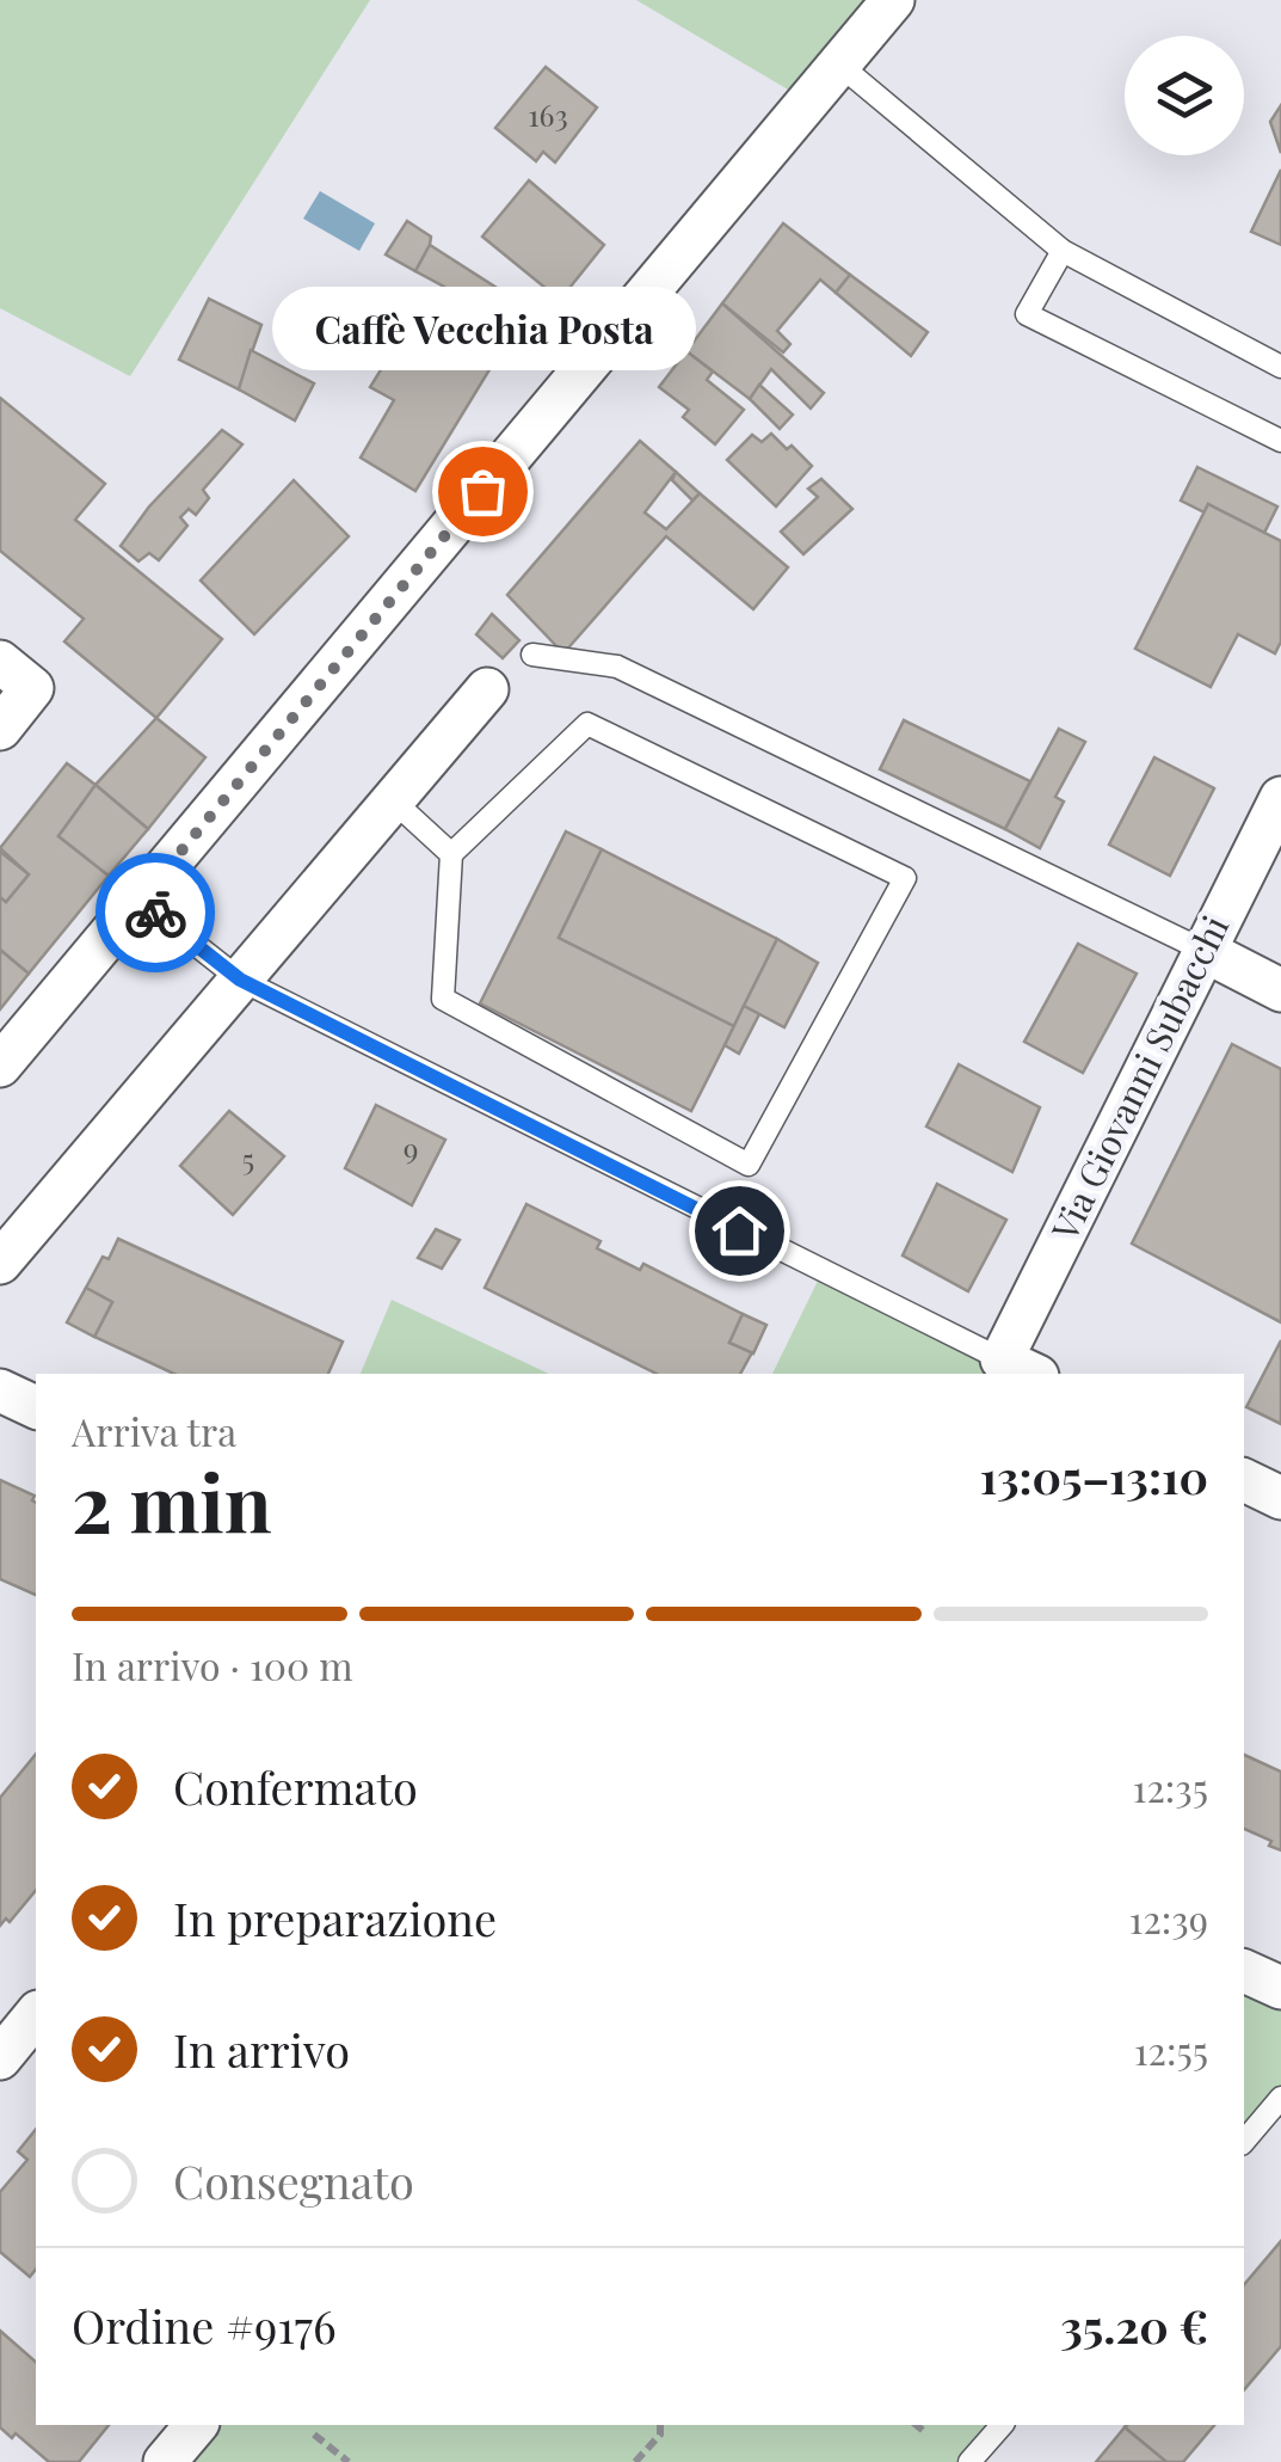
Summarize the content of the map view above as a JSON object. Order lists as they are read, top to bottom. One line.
{"streets":{"street":["Via Giovanni Subacchi"]},"places":["Caffè Vecchia Posta"],"house_numbers":["163","9","5"],"page":{"bubble":"Caffè Vecchia Posta","heading":["2 min","Arriva tra","13:05–13:10"],"panel":["Ordine #9176","35.20 €"],"bar":"In arrivo · 100 m","list":[["Confermato","12:35"],["In preparazione","12:39"],["In arrivo","12:55"],"Consegnato"]}}
